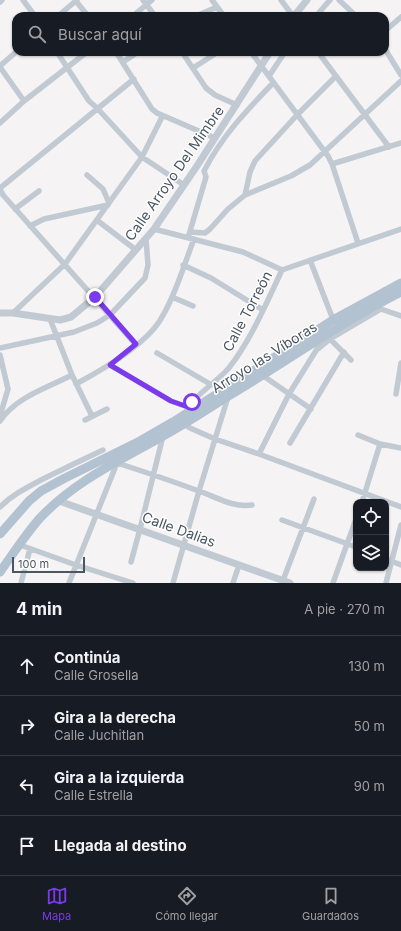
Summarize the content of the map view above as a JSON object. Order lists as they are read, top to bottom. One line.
{"streets":{"main road":["Arroyo las Víboras"],"street":["Calle Arroyo Del Mimbre","Calle Torreón","Calle Dalias"]},"crossings":[["Calle Torreón","Arroyo las Víboras"],["Arroyo las Víboras","Calle Dalias"]],"scale_bar":"100 m","page":{"search":"Buscar aquí","scale":"100 m","heading":["4 min","A pie · 270 m"],"list":[["Continúa","Calle Grosella","130 m"],["Gira a la derecha","Calle Juchitlan","50 m"],["Gira a la izquierda","Calle Estrella","90 m"],"Llegada al destino"],"nav":["Mapa","Cómo llegar","Guardados"]}}
